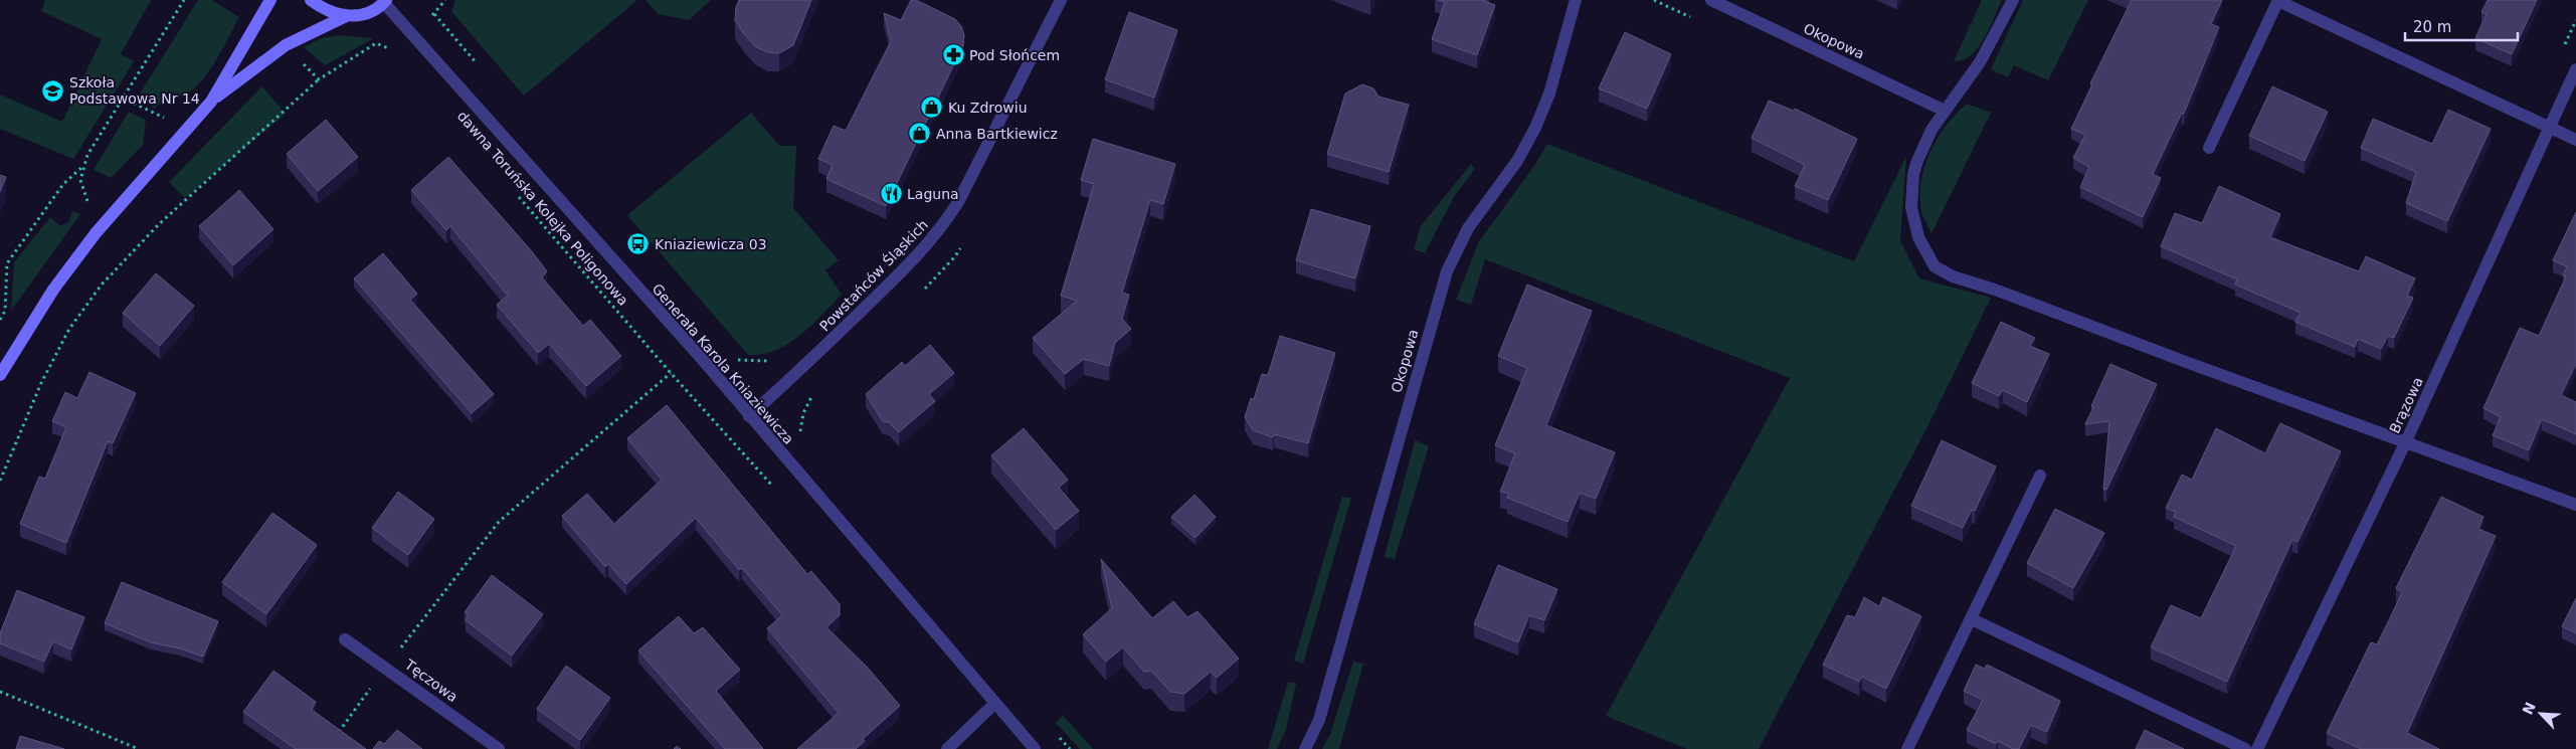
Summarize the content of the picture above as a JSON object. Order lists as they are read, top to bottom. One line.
{"streets":{"street":["Okopowa","Powstańców Śląskich","Generała Karola Kniaziewicza","Brązowa","Tęczowa"],"path":["dawna Toruńska Kolejka Poligonowa"]},"crossings":[["Powstańców Śląskich","Generała Karola Kniaziewicza"]],"places":{"pharmacy":["Pod Słońcem"],"school or university":["Szkoła Podstawowa Nr 14"],"shop":["Ku Zdrowiu","Anna Bartkiewicz"],"restaurant":["Laguna"],"bus stop":["Kniaziewicza 03"]},"scale_bar":"20 m","north":"top left"}
